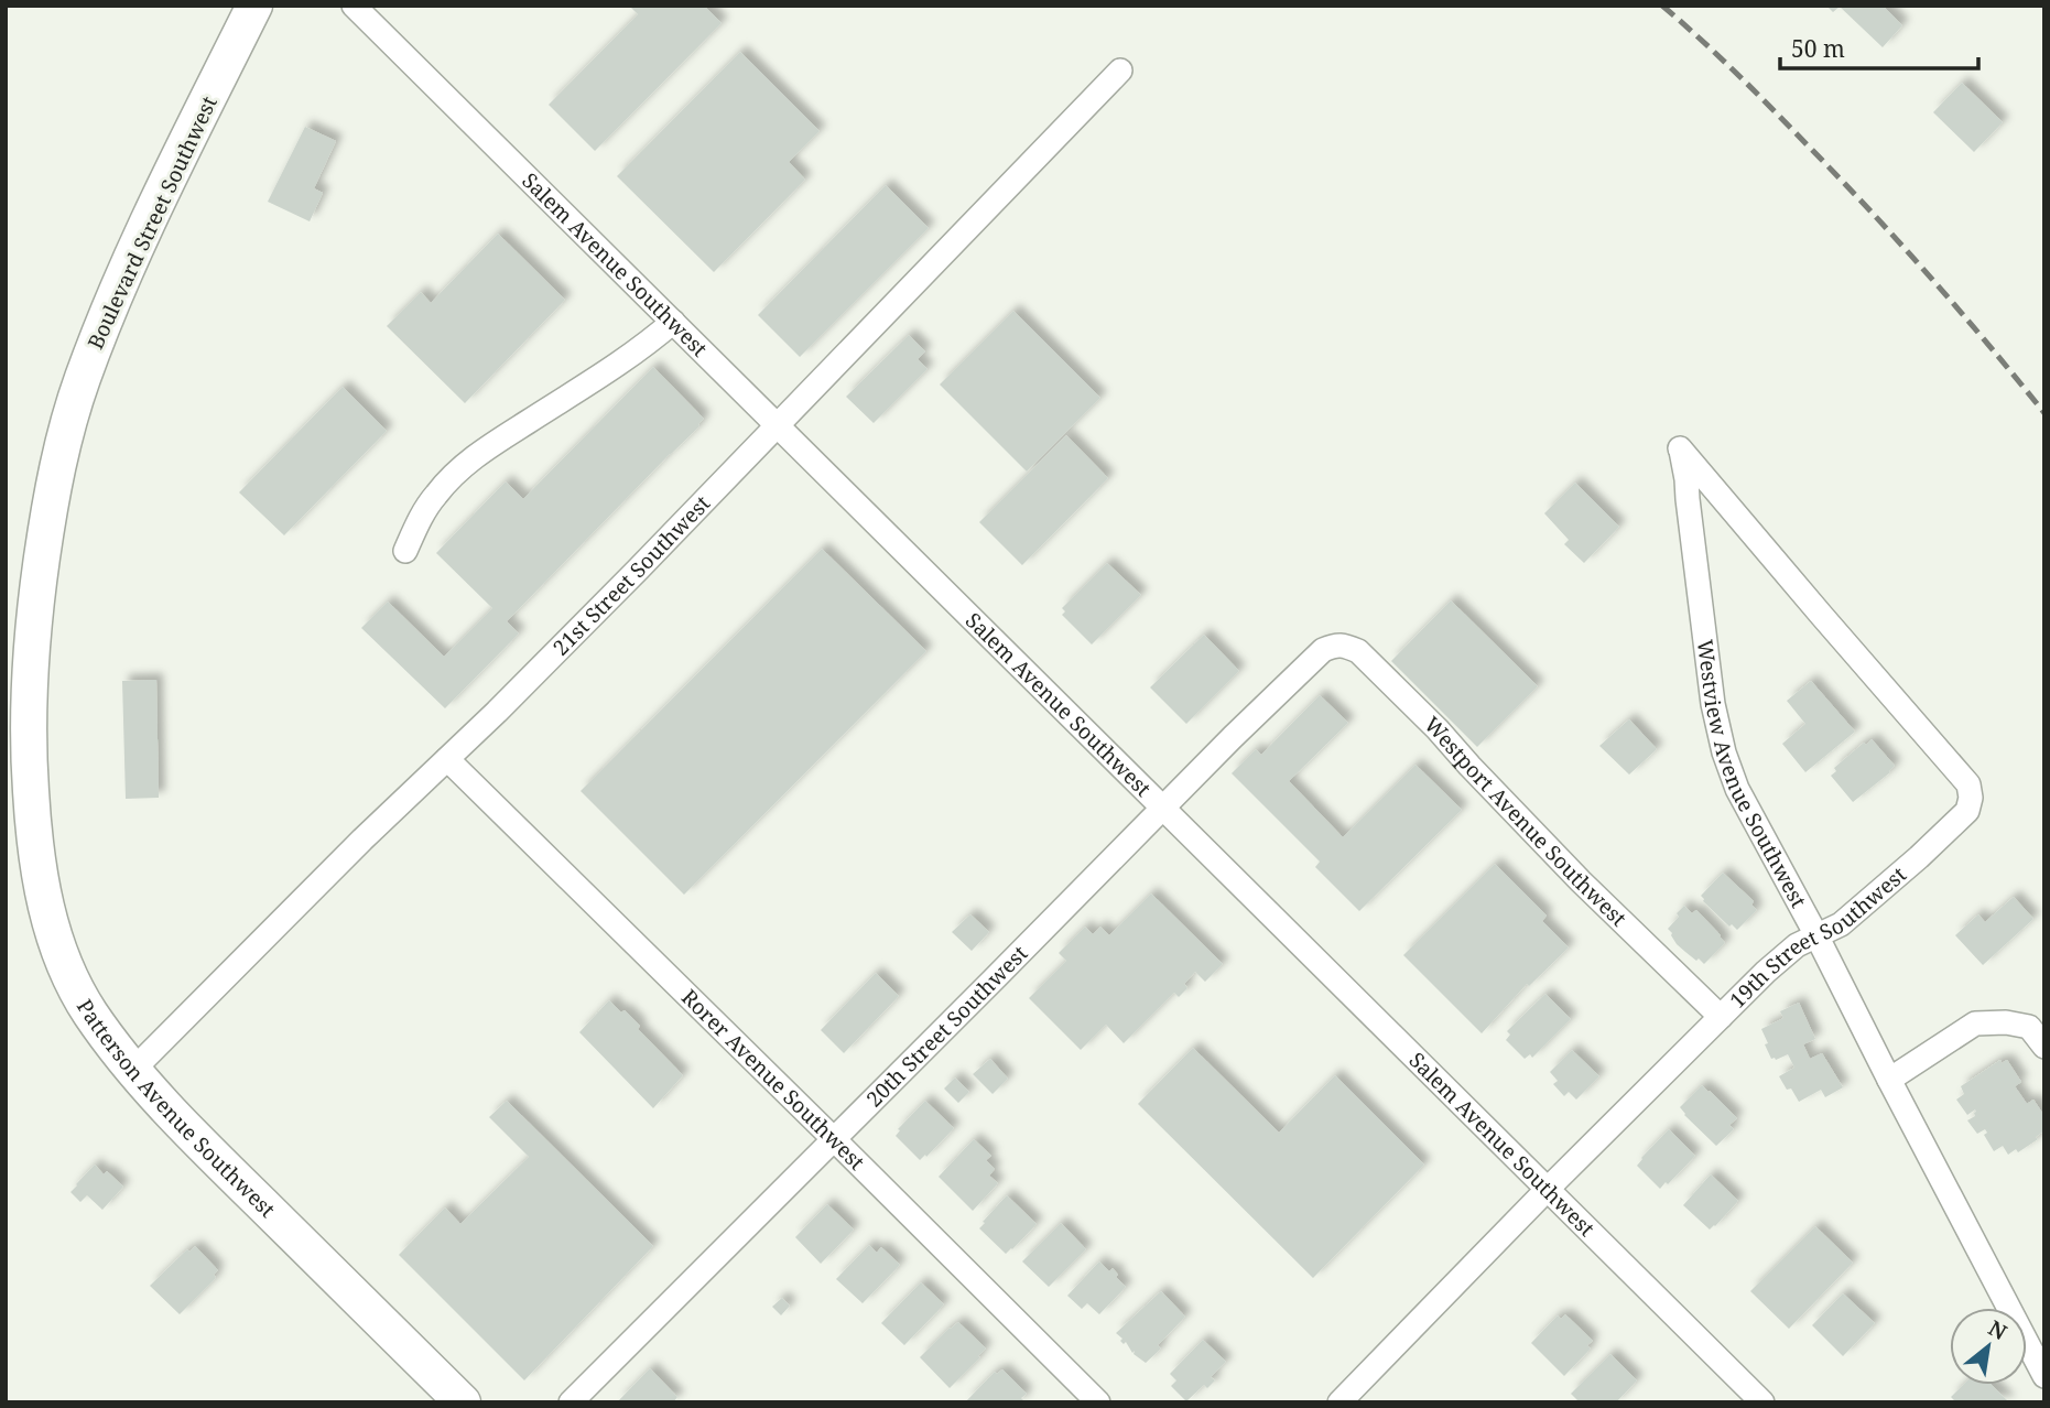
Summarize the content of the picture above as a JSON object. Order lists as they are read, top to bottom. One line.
{"streets":{"main road":["Boulevard Street Southwest","Patterson Avenue Southwest"],"street":["Salem Avenue Southwest","21st Street Southwest","Westview Avenue Southwest","Westport Avenue Southwest","19th Street Southwest","20th Street Southwest","Rorer Avenue Southwest"]},"crossings":[["Boulevard Street Southwest","Patterson Avenue Southwest"],["Salem Avenue Southwest","21st Street Southwest"],["Salem Avenue Southwest","19th Street Southwest"],["Salem Avenue Southwest","20th Street Southwest"],["21st Street Southwest","Rorer Avenue Southwest"],["21st Street Southwest","Patterson Avenue Southwest"],["Westview Avenue Southwest","19th Street Southwest"],["Westport Avenue Southwest","19th Street Southwest"],["Westport Avenue Southwest","20th Street Southwest"],["20th Street Southwest","Rorer Avenue Southwest"]],"scale_bar":"50 m","north":"top right"}
